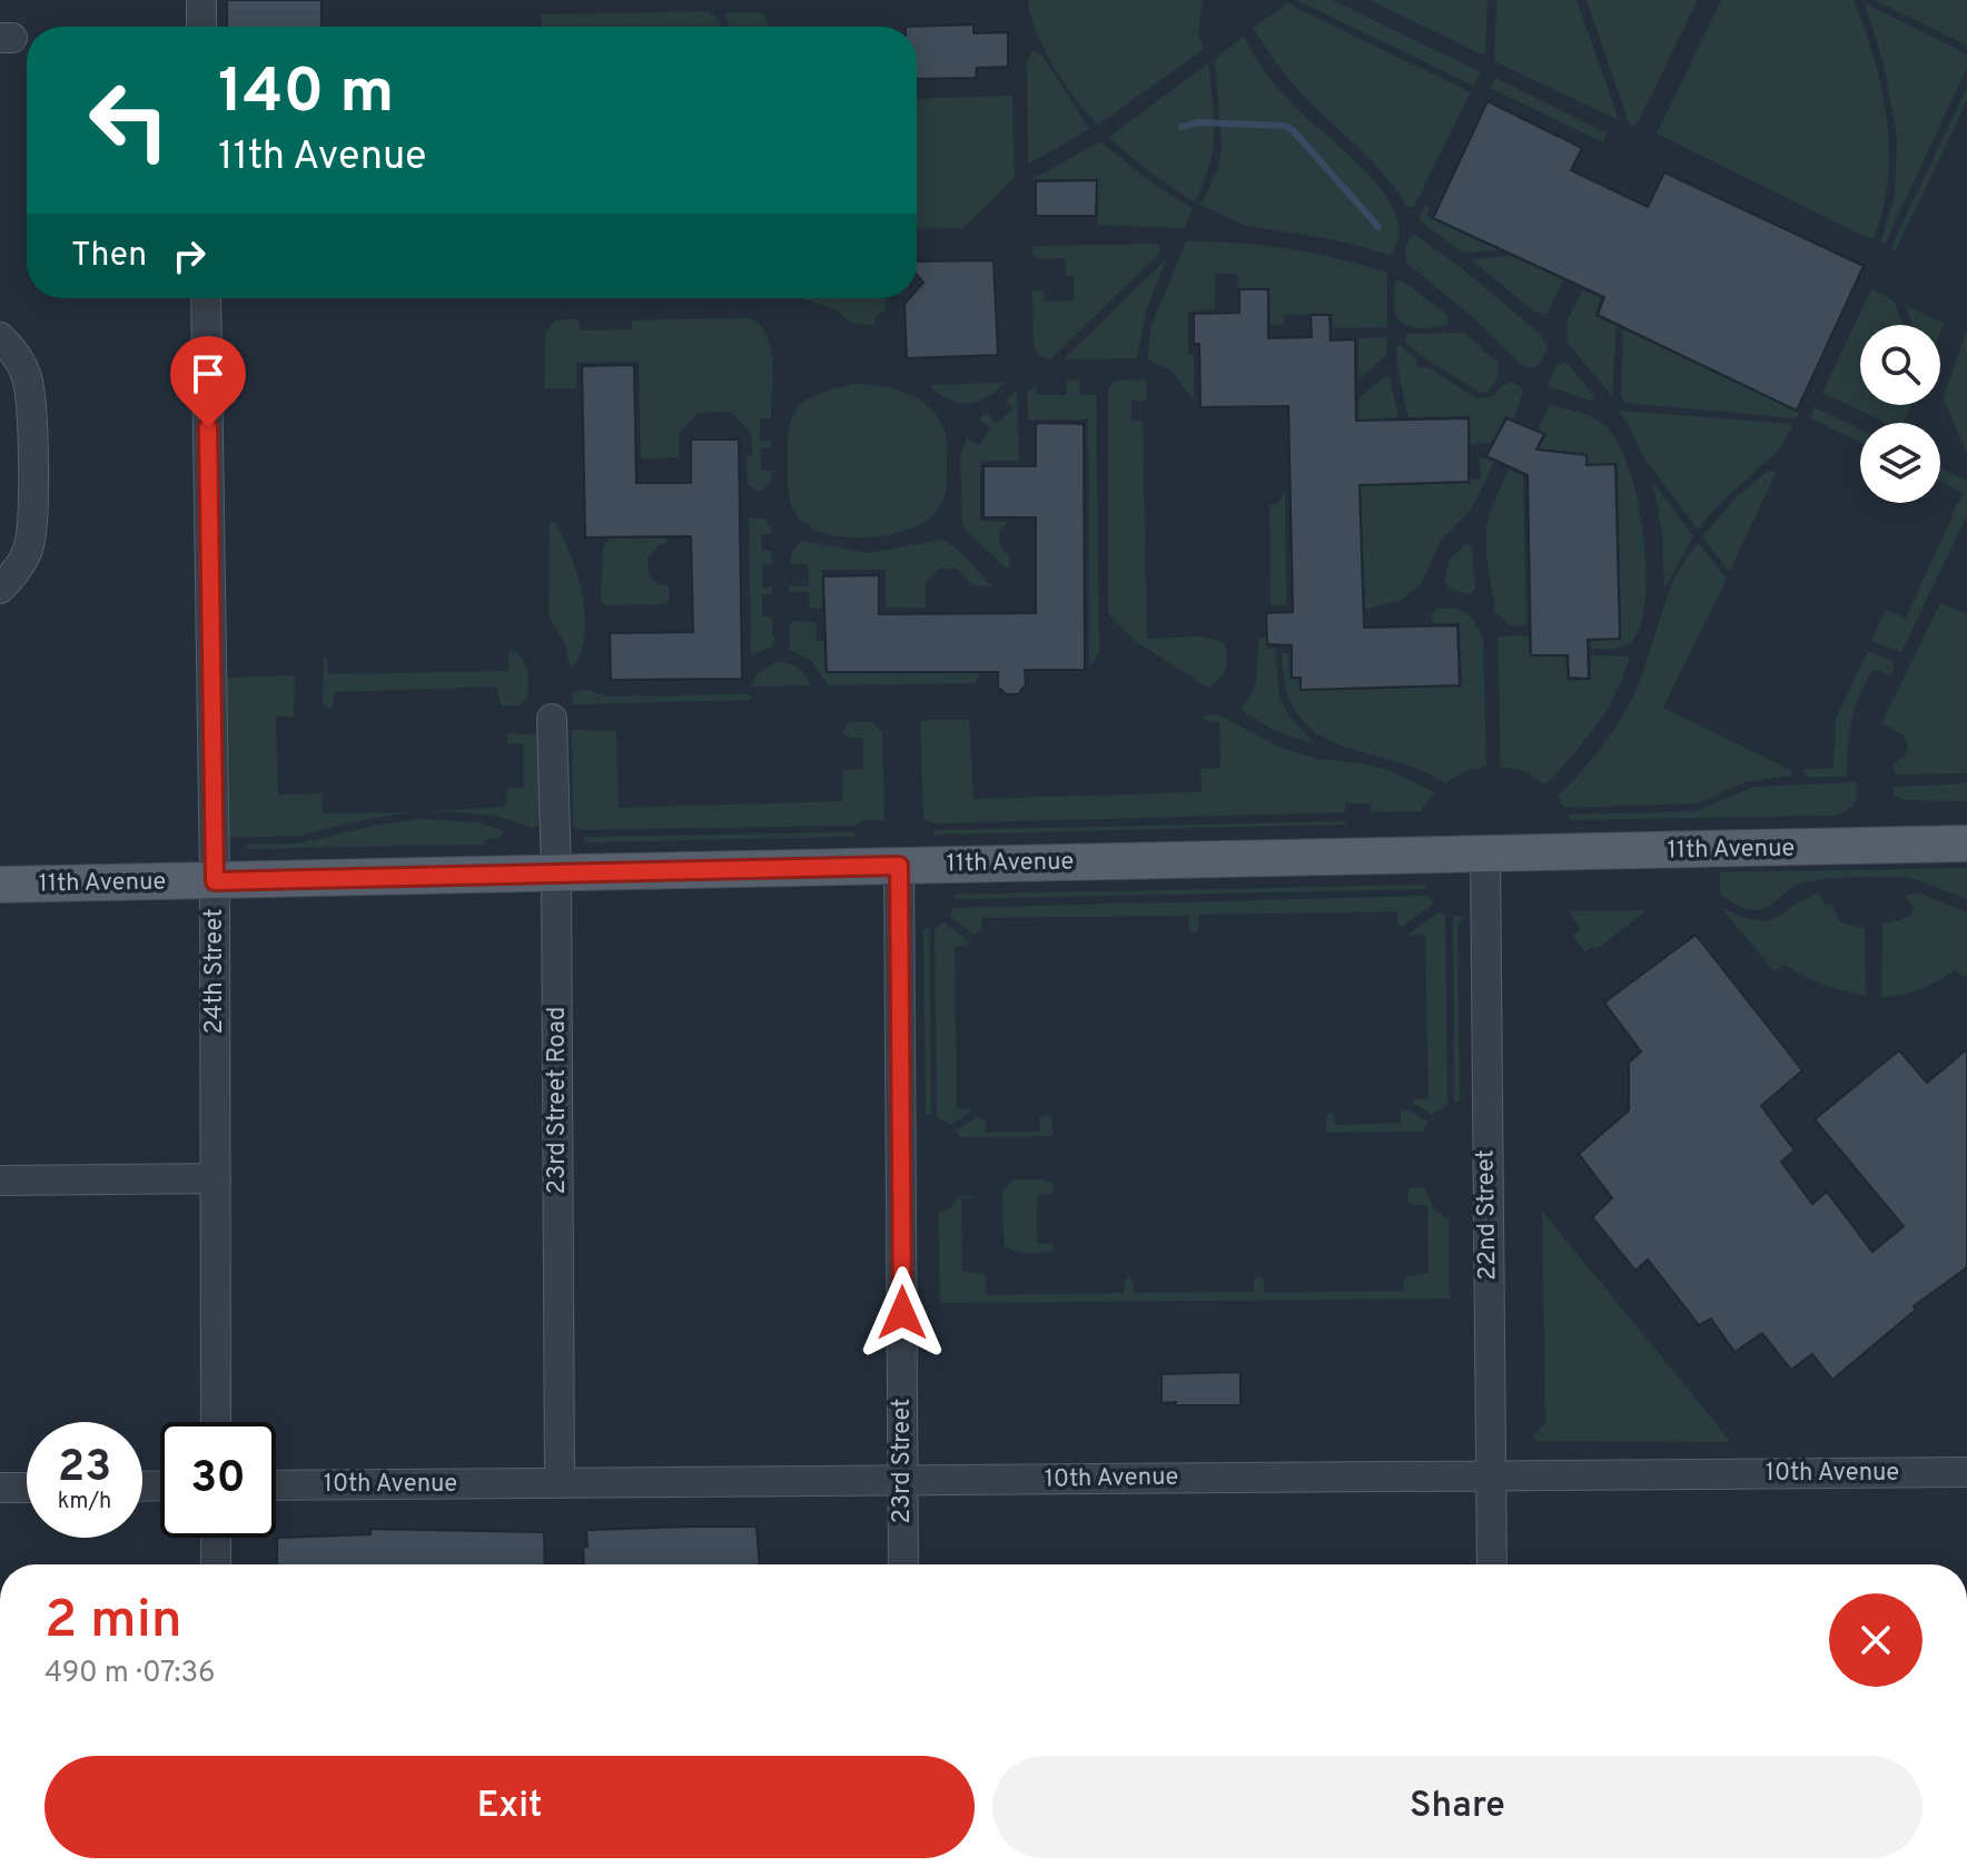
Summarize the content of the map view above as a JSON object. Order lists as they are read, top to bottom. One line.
{"streets":{"main road":["11th Avenue"],"street":["24th Street","23rd Street Road","22nd Street","23rd Street","10th Avenue"]},"crossings":[["11th Avenue","24th Street"],["11th Avenue","23rd Street Road"],["11th Avenue","22nd Street"],["11th Avenue","23rd Street"],["23rd Street Road","10th Avenue"],["22nd Street","10th Avenue"],["23rd Street","10th Avenue"]],"page":{"turn":["140 m","11th Avenue"],"then":"Then","speed":"23 km/h","limit":"30","heading":["2 min","490 m · 07:36"],"buttons":["Exit","Share"]}}
